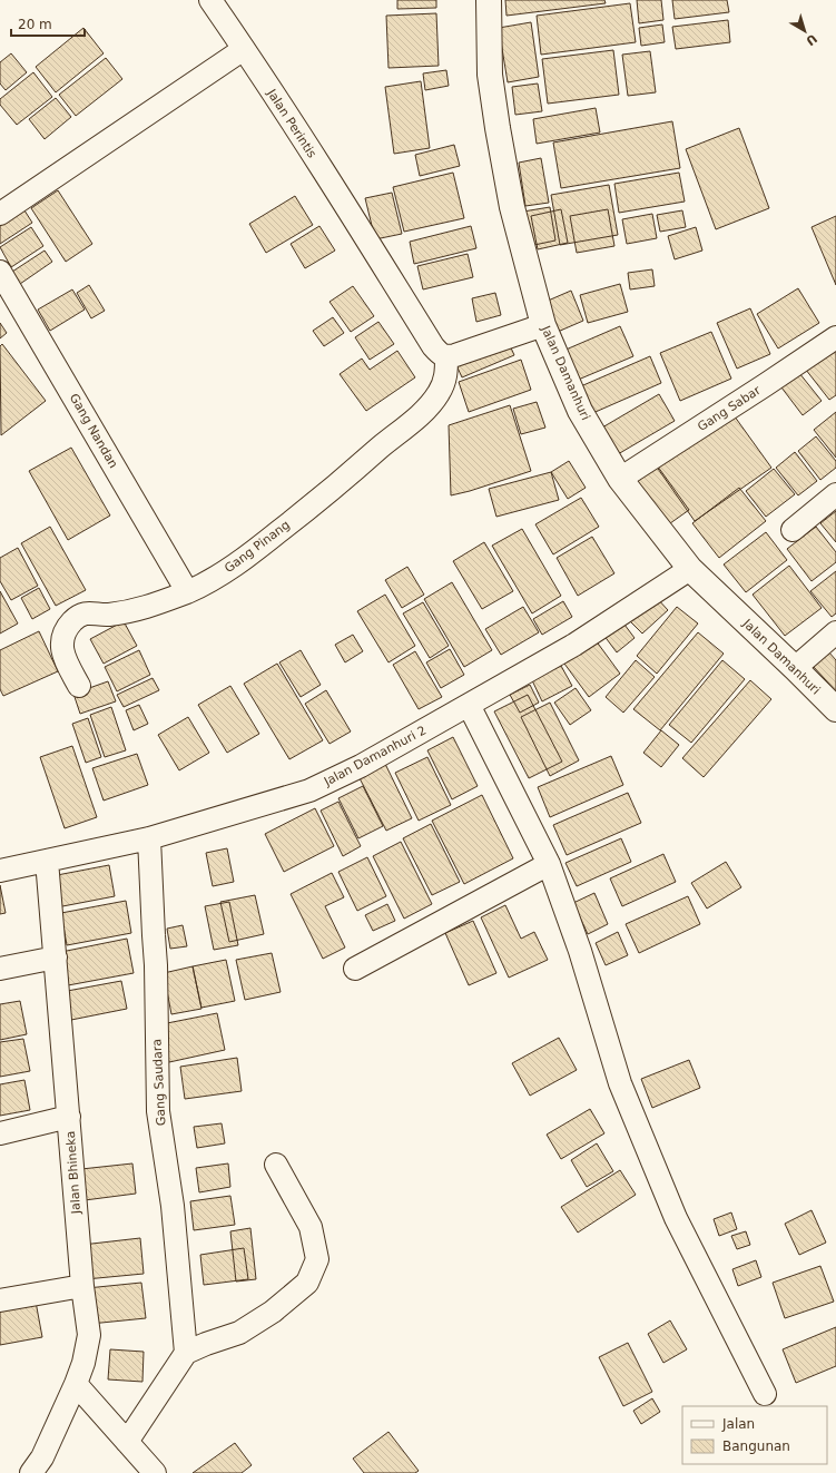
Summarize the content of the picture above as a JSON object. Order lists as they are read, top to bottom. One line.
{"streets":{"street":["Jalan Perintis","Jalan Damanhuri","Gang Sabar","Gang Nandan","Gang Pinang","Jalan Damanhuri 2","Gang Saudara","Jalan Bhineka"]},"crossings":[["Jalan Perintis","Gang Pinang"],["Jalan Damanhuri","Gang Sabar"],["Jalan Damanhuri","Jalan Damanhuri 2"],["Gang Nandan","Gang Pinang"],["Jalan Damanhuri 2","Gang Saudara"],["Jalan Damanhuri 2","Jalan Bhineka"]],"legend":["Jalan","Bangunan"],"scale_bar":"20 m","north":"bottom right"}
